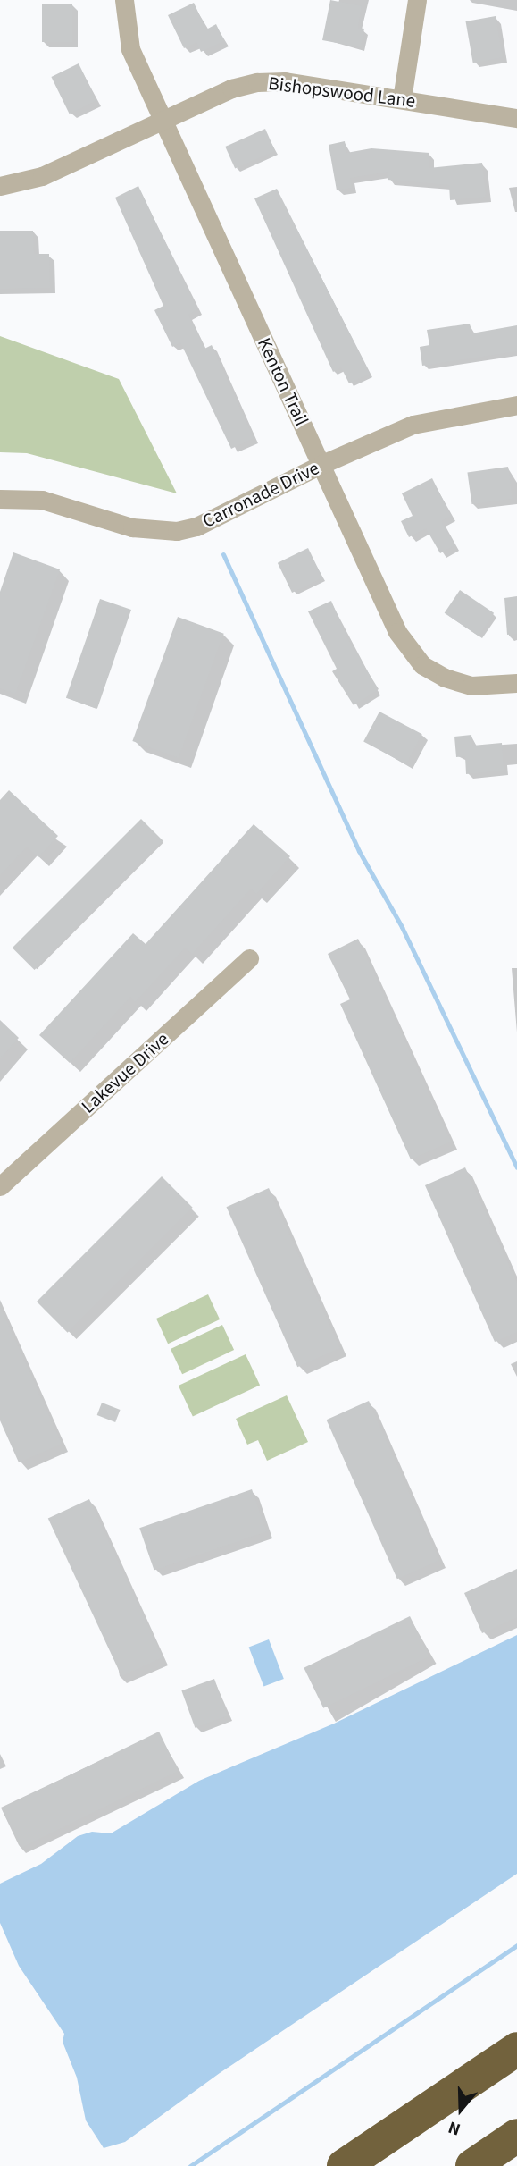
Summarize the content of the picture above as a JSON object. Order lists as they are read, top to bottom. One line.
{"streets":{"street":["Bishopswood Lane","Kenton Trail","Carronade Drive","Lakevue Drive"]},"crossings":[["Bishopswood Lane","Kenton Trail"],["Kenton Trail","Carronade Drive"]],"north":"bottom"}
